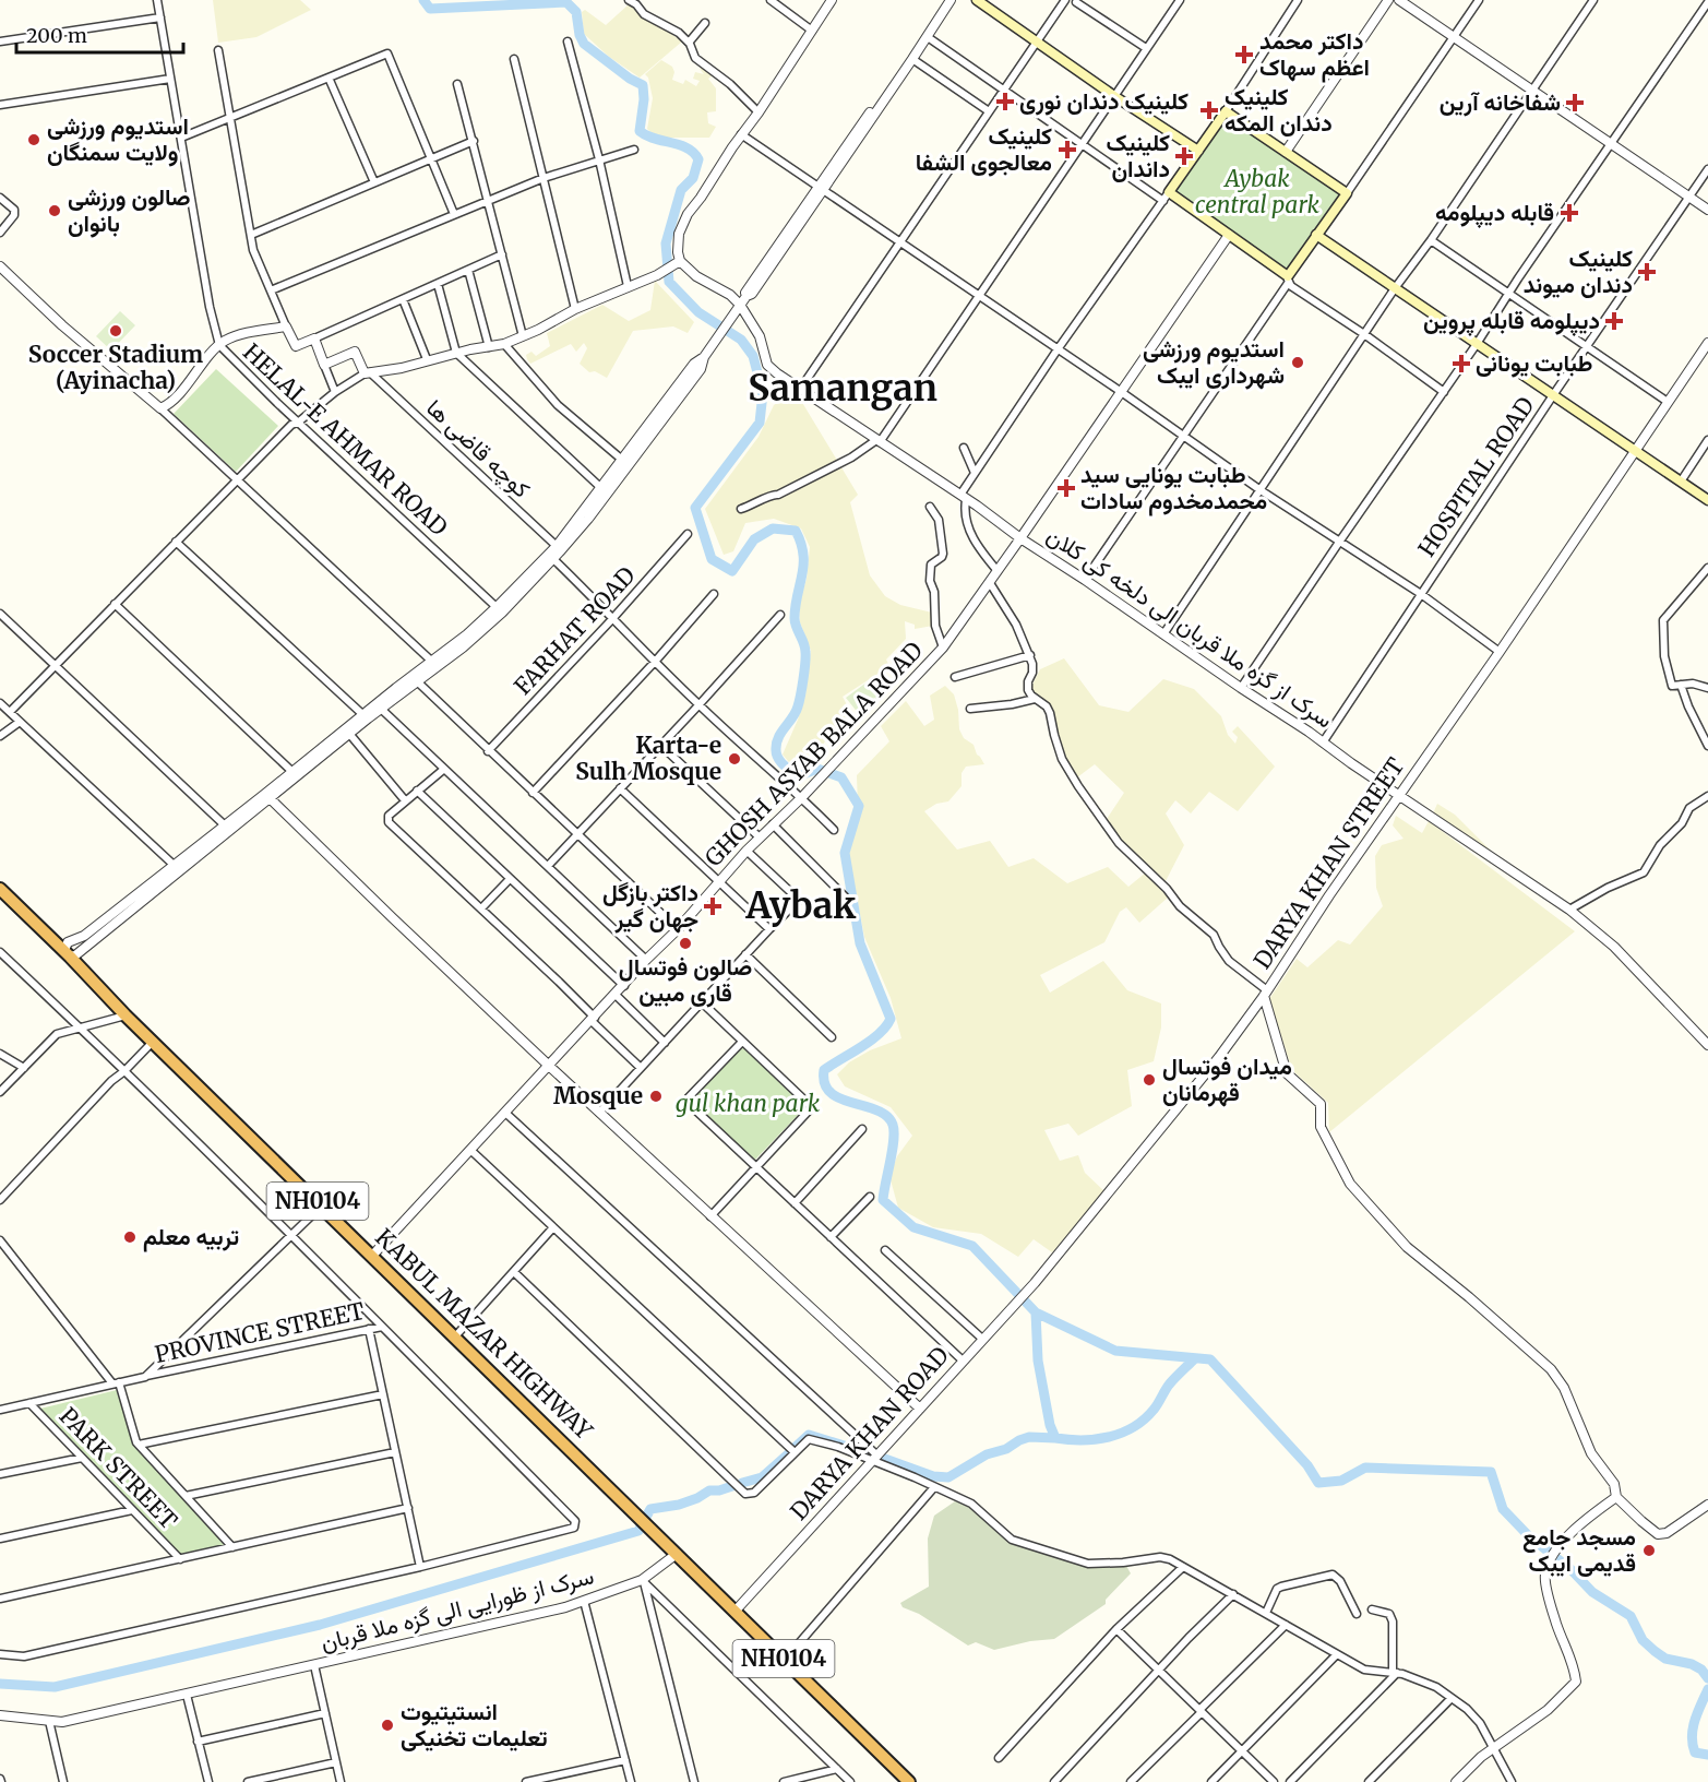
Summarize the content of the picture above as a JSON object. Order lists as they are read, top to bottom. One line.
{"streets":{"highway":["NH0104","KABUL MAZAR HIGHWAY"],"street":["HELAL-E AHMAR ROAD","کوچه قاضی ها","HOSPITAL ROAD","سرک از گزه ملا قربان الی دلخه کی کلان","FARHAT ROAD","GHOSH ASYAB BALA ROAD","DARYA KHAN STREET","PROVINCE STREET","DARYA KHAN ROAD","PARK STREET","سرک از ظورایی الی گزه ملا قربان"]},"crossings":[["HOSPITAL ROAD","سرک از گزه ملا قربان الی دلخه کی کلان"],["سرک از گزه ملا قربان الی دلخه کی کلان","GHOSH ASYAB BALA ROAD"],["سرک از گزه ملا قربان الی دلخه کی کلان","DARYA KHAN STREET"],["GHOSH ASYAB BALA ROAD","KABUL MAZAR HIGHWAY"],["DARYA KHAN STREET","DARYA KHAN ROAD"],["PROVINCE STREET","PARK STREET"],["KABUL MAZAR HIGHWAY","DARYA KHAN ROAD"],["KABUL MAZAR HIGHWAY","سرک از ظورایی الی گزه ملا قربان"]],"districts":["Samangan","Aybak"],"parks":["Aybak central park","gul khan park"],"places":{"health":["داکتر محمد اعظم سهاک","کلینیک دندان نوری","شفاخانه آرین","کلینیک دندان المکه","کلینیک معالجوی الشفا","کلینیک داندان","قابله دیپلومه","کلینیک دندان میوند","دیپلومه قابله پروین","طبابت یونانی","طبابت یونایی سید محمدمخدوم سادات","داکتر بازگل جهان گیر"],"other":["استدیوم ورزشی ولایت سمنگان","صالون ورزشی بانوان","Soccer Stadium (Ayinacha)","استدیوم ورزشی شهرداری ایبک","Karta-e Sulh Mosque","صالون فوتسال قاری مبین","میدان فوتسال قهرمانان","Mosque","تربیه معلم","مسجد جامع قدیمی ایبک","انستیتیوت تعلیمات تخنیکی"]},"scale_bar":"200 m"}
